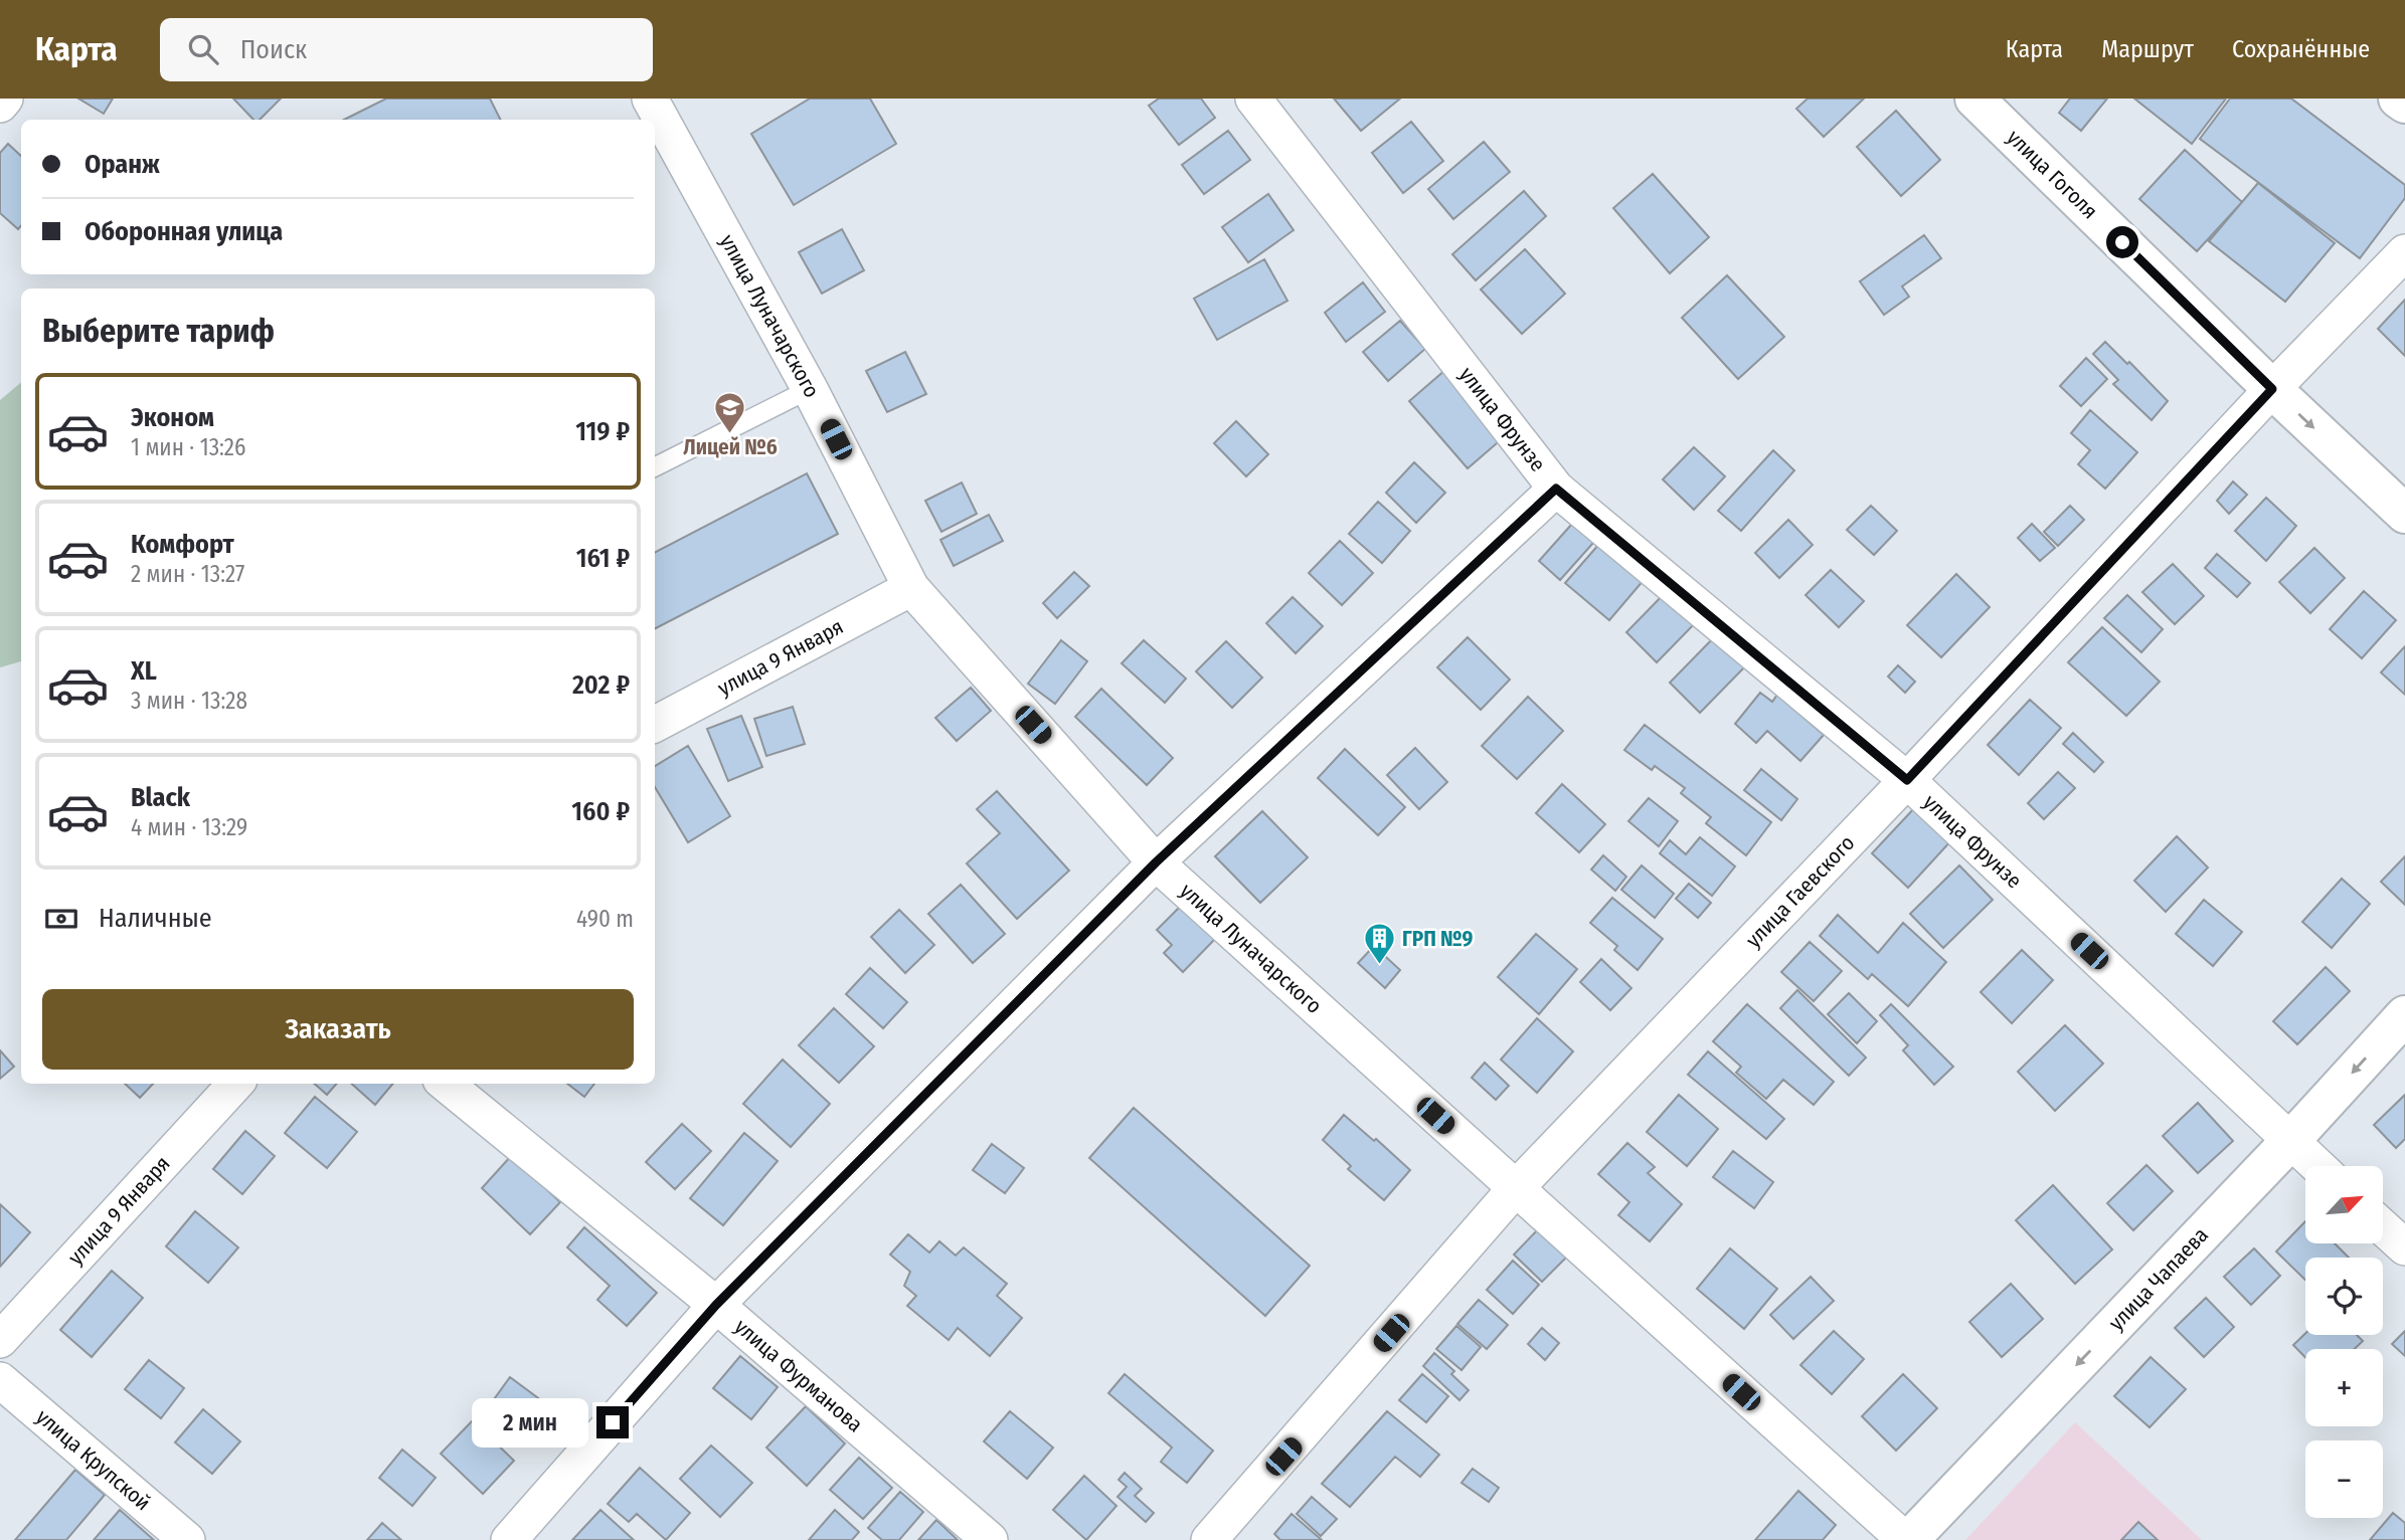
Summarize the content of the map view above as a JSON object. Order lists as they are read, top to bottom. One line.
{"streets":{"street":["улица Гоголя","улица Луначарского","улица Фрунзе","улица 9 Января","улица Гаевского","улица Чапаева","улица Фурманова","улица Крупской"]},"crossings":[["улица Гоголя","улица Гаевского"],["улица Луначарского","улица 9 Января"],["улица Луначарского","улица Гаевского"],["улица Луначарского","улица Чапаева"],["улица Фрунзе","улица Гаевского"],["улица Фрунзе","улица Чапаева"]],"one_way":["улица Чапаева"],"places":{"school or university":["Лицей №6"],"building":["ГРП №9"]},"north":"top right","page":{"header":"Карта","search":"Поиск","nav":["Карта","Маршрут","Сохранённые"],"banner":["Оранж","Оборонная улица"],"heading":"Выберите тариф","list":[{"name":"Эконом","note":"1 мин · 13:26","value":"119 ₽"},{"name":"Комфорт","note":"2 мин · 13:27","value":"161 ₽"},{"name":"XL","note":"3 мин · 13:28","value":"202 ₽"},{"name":"Black","note":"4 мин · 13:29","value":"160 ₽"}],"pay":["Наличные","490 m"],"buttons":"Заказать","map_buttons":["+","−"],"bubble":"2 мин"}}
